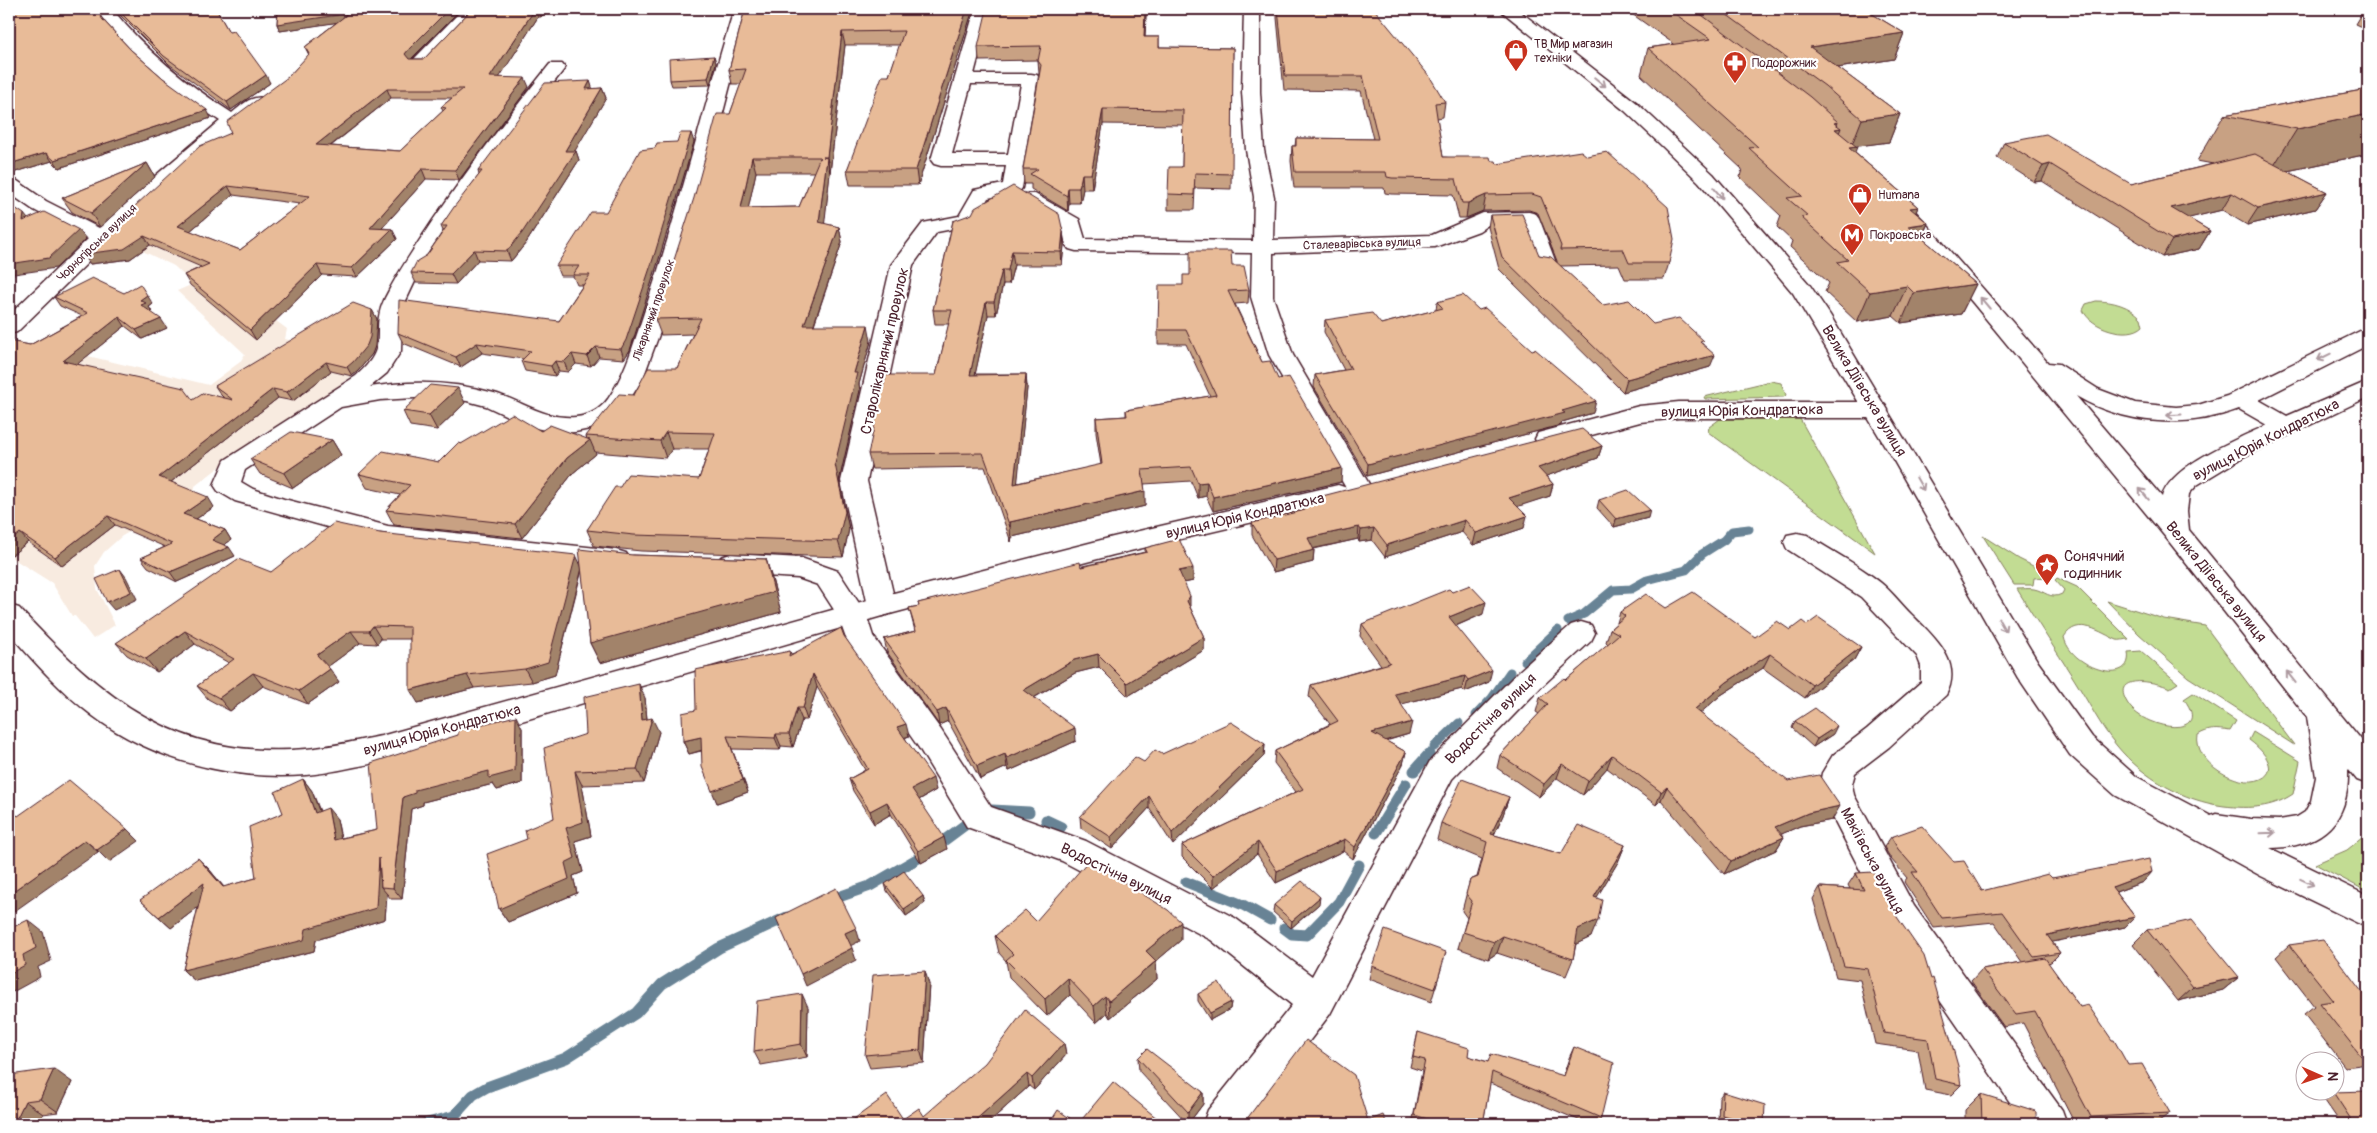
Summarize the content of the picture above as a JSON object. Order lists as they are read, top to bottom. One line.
{"streets":{"street":["Чорногірська вулиця","Сталеварівська вулиця","Лікарняний провулок","Старолікарняний провулок","Велика Діївська вулиця","вулиця Юрія Кондратюка","Водостічна вулиця","Макіївська вулиця"]},"crossings":[["Сталеварівська вулиця","Старолікарняний провулок"],["Старолікарняний провулок","вулиця Юрія Кондратюка"],["Старолікарняний провулок","Водостічна вулиця"],["Велика Діївська вулиця","вулиця Юрія Кондратюка"],["вулиця Юрія Кондратюка","Водостічна вулиця"]],"places":{"shop":["ТВ Мир магазин техніки","Humana"],"pharmacy":["Подорожник"],"metro station":["Покровська"],"place":["Сонячний годинник"]},"north":"right"}
